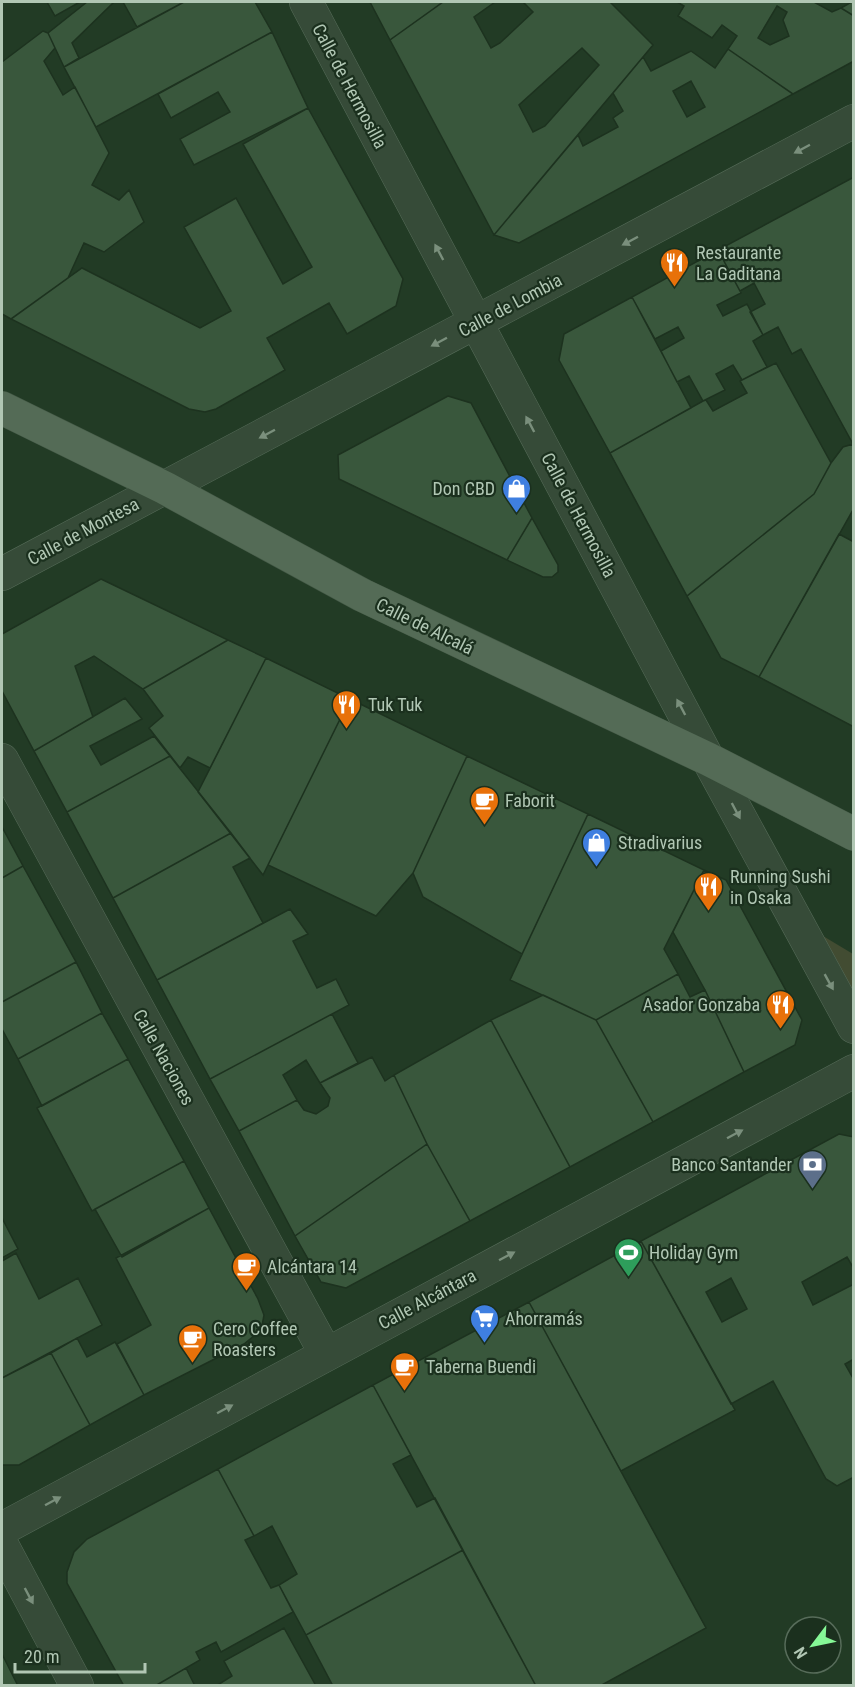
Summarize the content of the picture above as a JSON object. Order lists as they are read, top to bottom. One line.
{"streets":{"main road":["Calle de Alcalá"],"street":["Calle de Hermosilla","Calle de Lombia","Calle de Montesa","Calle Naciones","Calle Alcántara"]},"crossings":[["Calle de Hermosilla","Calle de Lombia"],["Calle de Hermosilla","Calle de Alcalá"],["Calle de Lombia","Calle de Montesa"],["Calle de Lombia","Calle de Alcalá"],["Calle de Montesa","Calle de Alcalá"],["Calle Naciones","Calle Alcántara"]],"one_way":["Calle de Lombia","Calle Alcántara"],"places":{"restaurant":["Restaurante La Gaditana","Tuk Tuk","Running Sushi in Osaka","Asador Gonzaba"],"shop":["Don CBD","Stradivarius"],"cafe":["Faborit","Alcántara 14","Cero Coffee Roasters","Taberna Buendi"],"bank":["Banco Santander"],"sports":["Holiday Gym"],"supermarket":["Ahorramás"]},"scale_bar":"20 m","north":"bottom left"}
